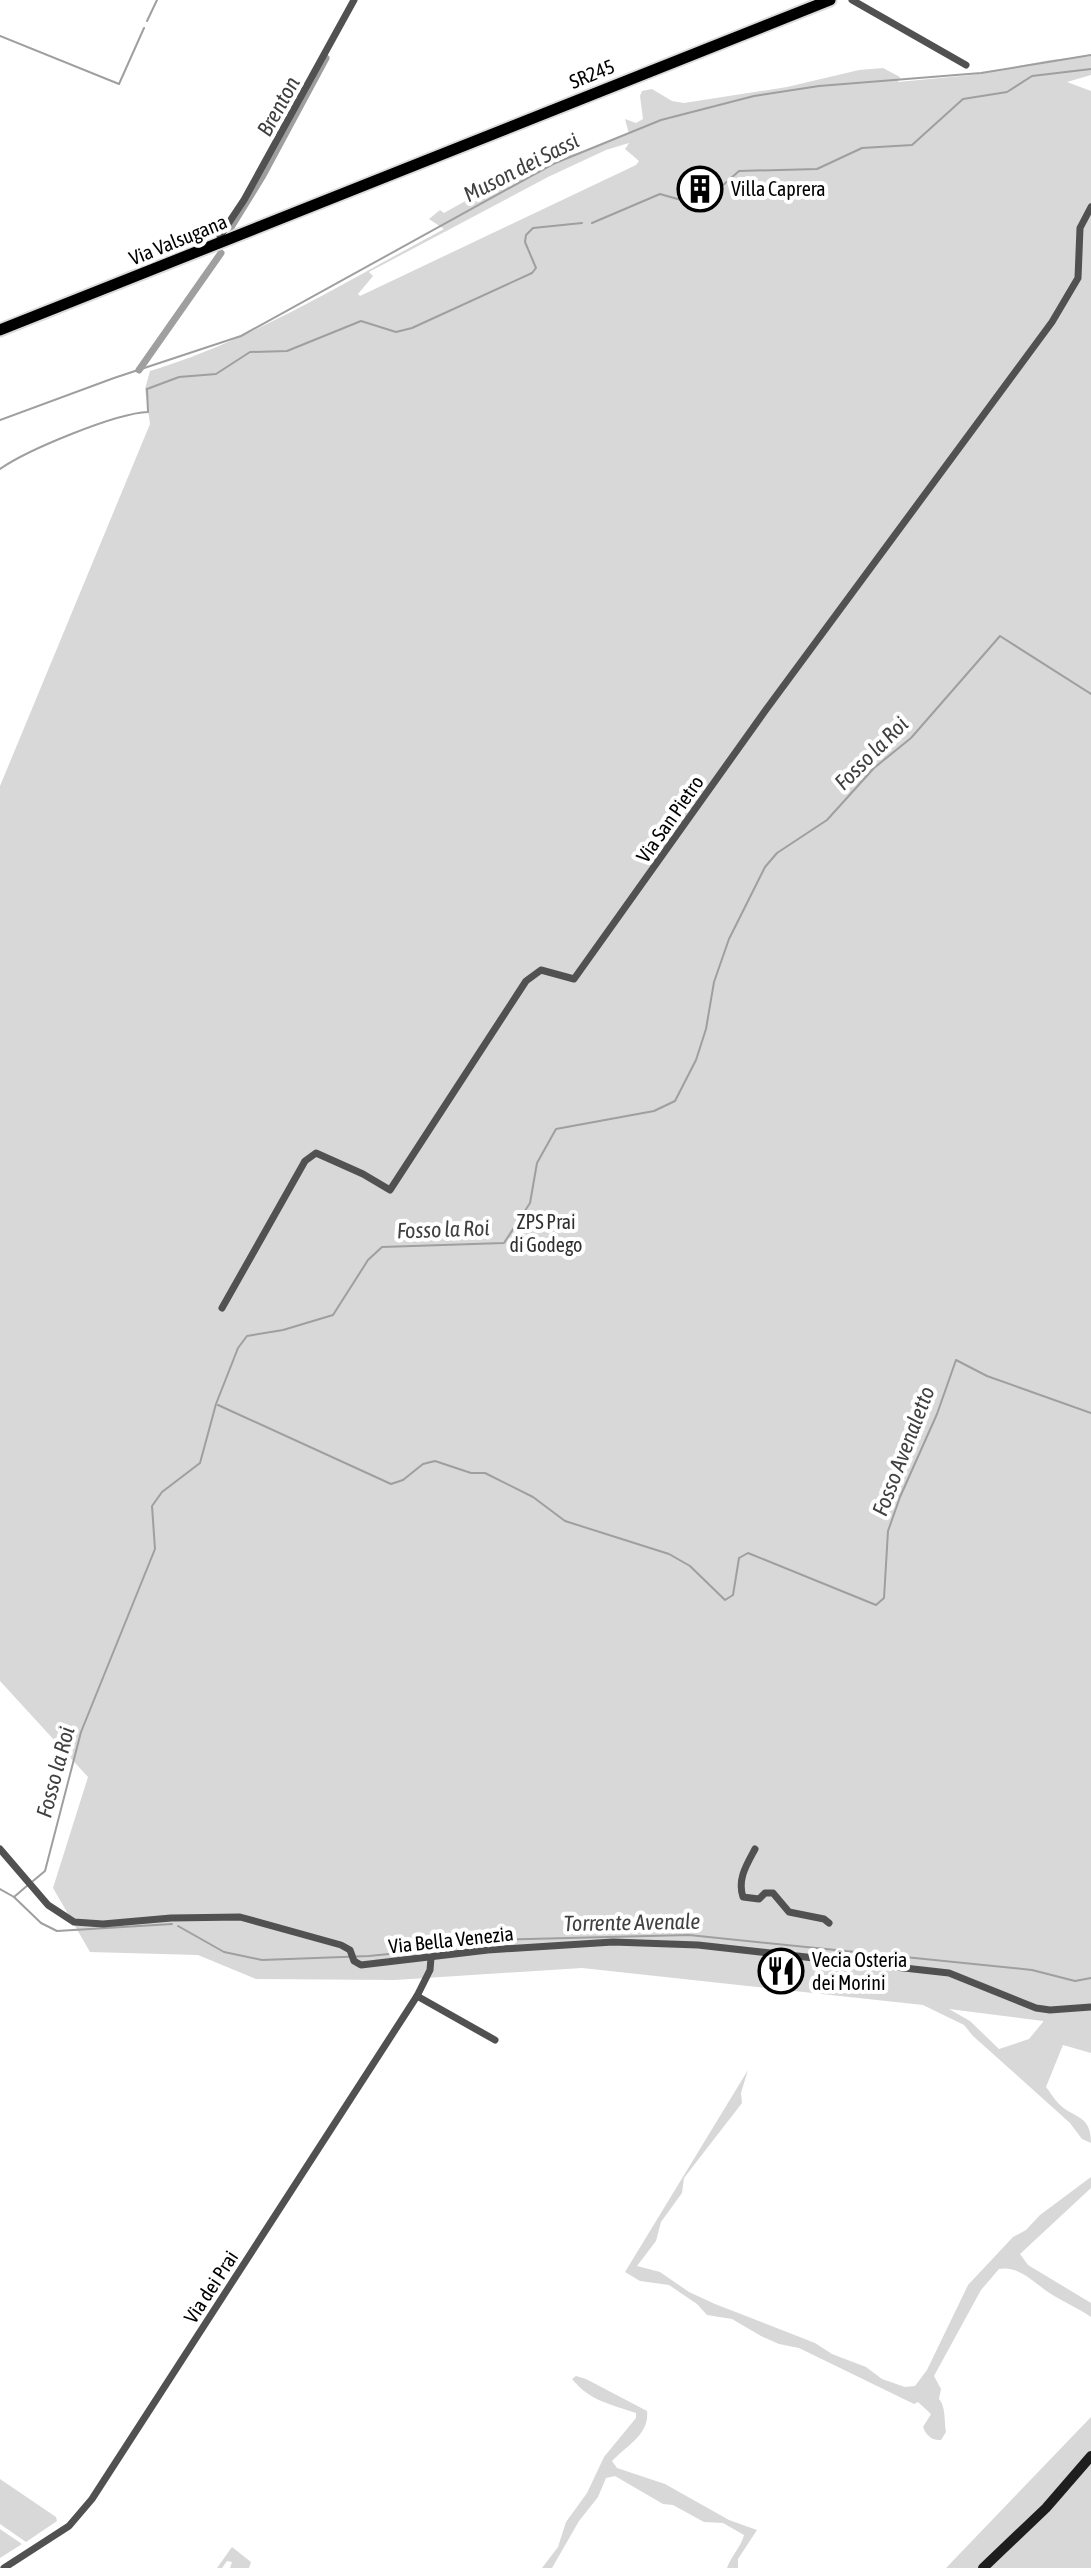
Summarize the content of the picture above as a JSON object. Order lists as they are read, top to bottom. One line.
{"streets":{"main road":["SR245","Via Valsugana"],"street":["Via San Pietro","Via Bella Venezia","Via dei Prai"]},"crossings":[["SR245","Via Valsugana"],["Via Bella Venezia","Via dei Prai"]],"water":["Brenton","Muson dei Sassi","Fosso la Roi","Fosso Avenaletto","Torrente Avenale"],"parks":["ZPS Prai di Godego"],"places":{"building":["Villa Caprera"],"restaurant":["Vecia Osteria dei Morini"]}}
